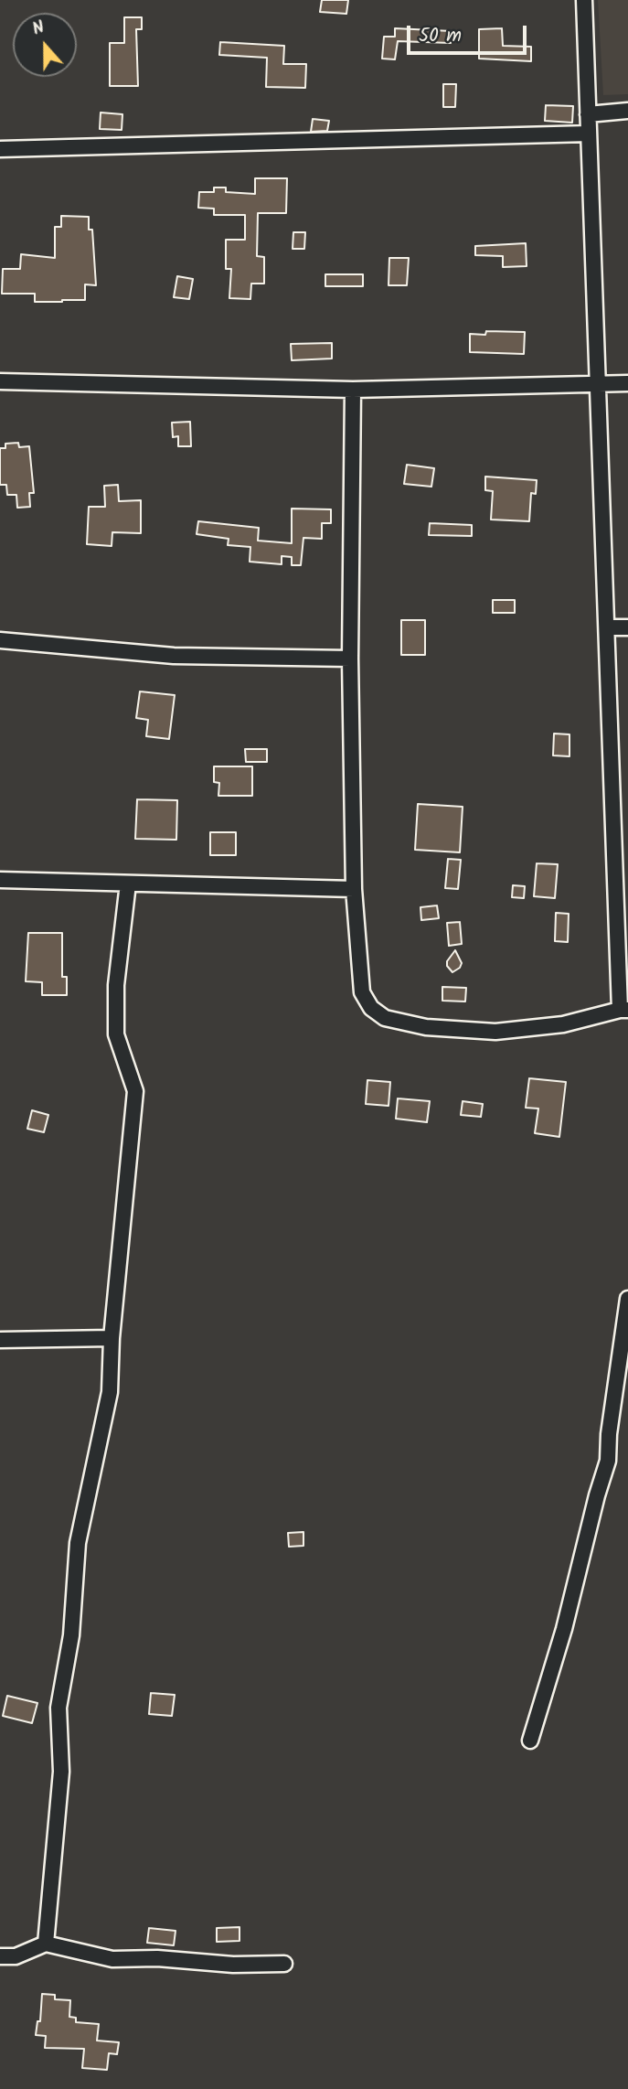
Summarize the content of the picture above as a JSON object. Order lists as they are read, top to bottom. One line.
{"scale_bar":"50 m","north":"top"}
